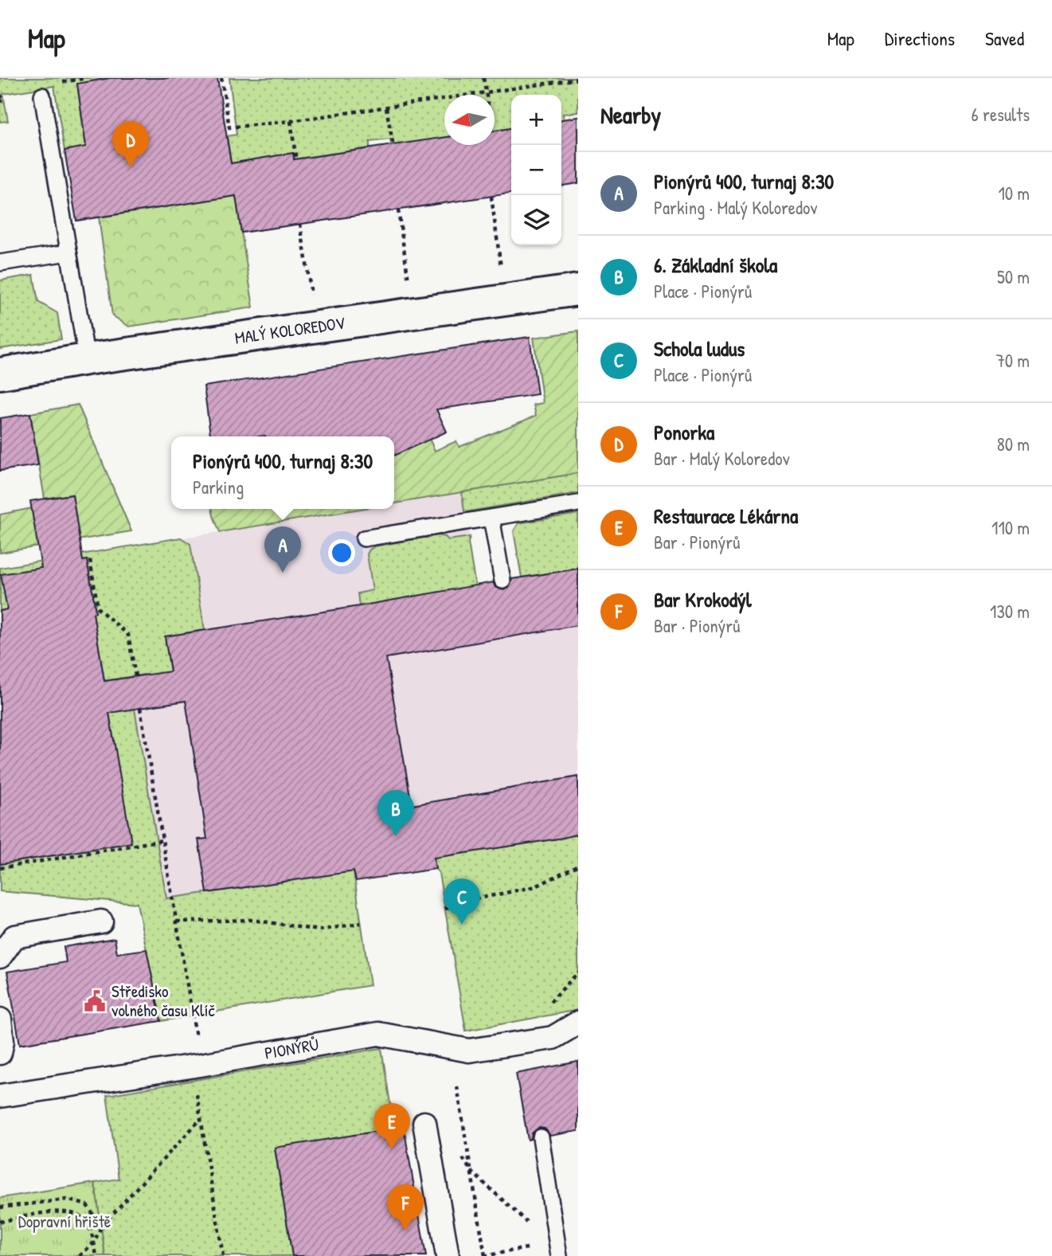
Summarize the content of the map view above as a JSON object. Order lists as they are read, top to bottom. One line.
{"streets":{"street":["MALÝ KOLOREDOV","PIONÝRŮ"]},"parks":["Dopravní hřiště"],"places":{"public building":["Středisko volného času Klíč"]},"north":"left","page":{"header":"Map","nav":["Map","Directions","Saved"],"heading":["Nearby","6 results"],"map_buttons":["+","−"],"pins":["D","A","B","C","E","F"],"list":[{"mark":"A","name":"Pionýrů 400, turnaj 8:30","note":"Parking · Malý Koloredov","value":"10 m"},{"mark":"B","name":"6. Základní škola","note":"Place · Pionýrů","value":"50 m"},{"mark":"C","name":"Schola ludus","note":"Place · Pionýrů","value":"70 m"},{"mark":"D","name":"Ponorka","note":"Bar · Malý Koloredov","value":"80 m"},{"mark":"E","name":"Restaurace Lékárna","note":"Bar · Pionýrů","value":"110 m"},{"mark":"F","name":"Bar Krokodýl","note":"Bar · Pionýrů","value":"130 m"}],"popup":["Pionýrů 400, turnaj 8:30","Parking"]}}
